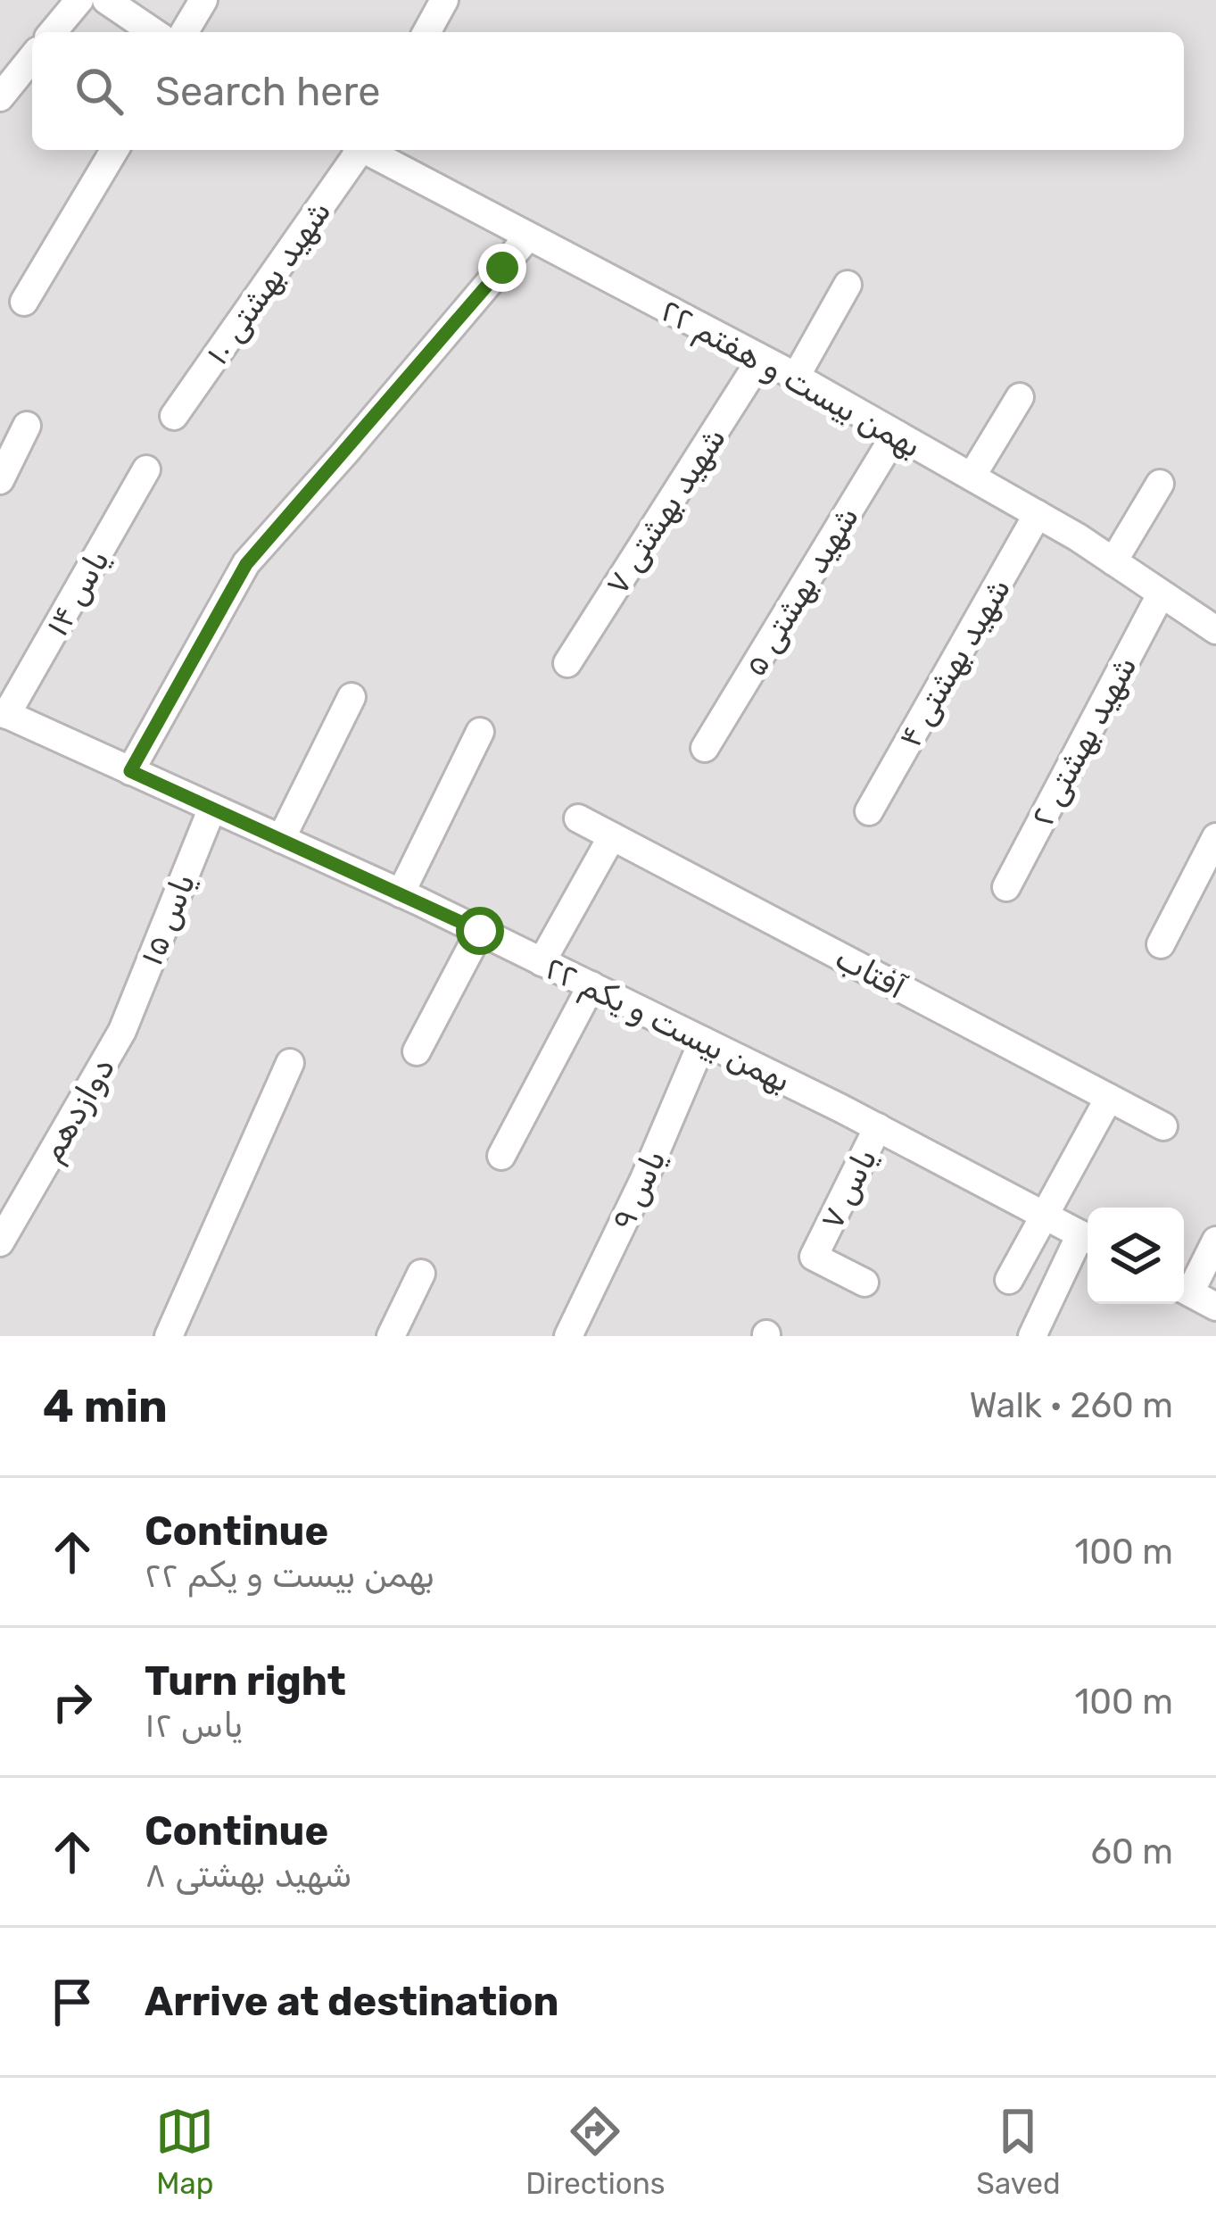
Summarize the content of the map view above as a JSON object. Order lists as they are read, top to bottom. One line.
{"streets":{"street":["شهید بهشتی ۱۰","۲۲ بهمن بیست و هفتم","شهید بهشتی ۷","شهید بهشتی ۵","یاس ۱۴","شهید بهشتی ۴","شهید بهشتی ۲","یاس ۱۵","آفتاب","۲۲ بهمن بیست و یکم","دوازدهم","یاس ۷","یاس ۹"]},"crossings":[["۲۲ بهمن بیست و هفتم","شهید بهشتی ۷"],["۲۲ بهمن بیست و هفتم","شهید بهشتی ۵"],["۲۲ بهمن بیست و هفتم","شهید بهشتی ۴"],["۲۲ بهمن بیست و هفتم","شهید بهشتی ۲"],["یاس ۱۴","۲۲ بهمن بیست و یکم"],["یاس ۱۵","۲۲ بهمن بیست و یکم"],["یاس ۱۵","دوازدهم"],["۲۲ بهمن بیست و یکم","یاس ۷"],["۲۲ بهمن بیست و یکم","یاس ۹"]],"page":{"search":"Search here","heading":["4 min","Walk · 260 m"],"list":[["Continue","۲۲ بهمن بیست و یکم","100 m"],["Turn right","یاس ۱۲","100 m"],["Continue","شهید بهشتی ۸","60 m"],"Arrive at destination"],"nav":["Map","Directions","Saved"]}}
